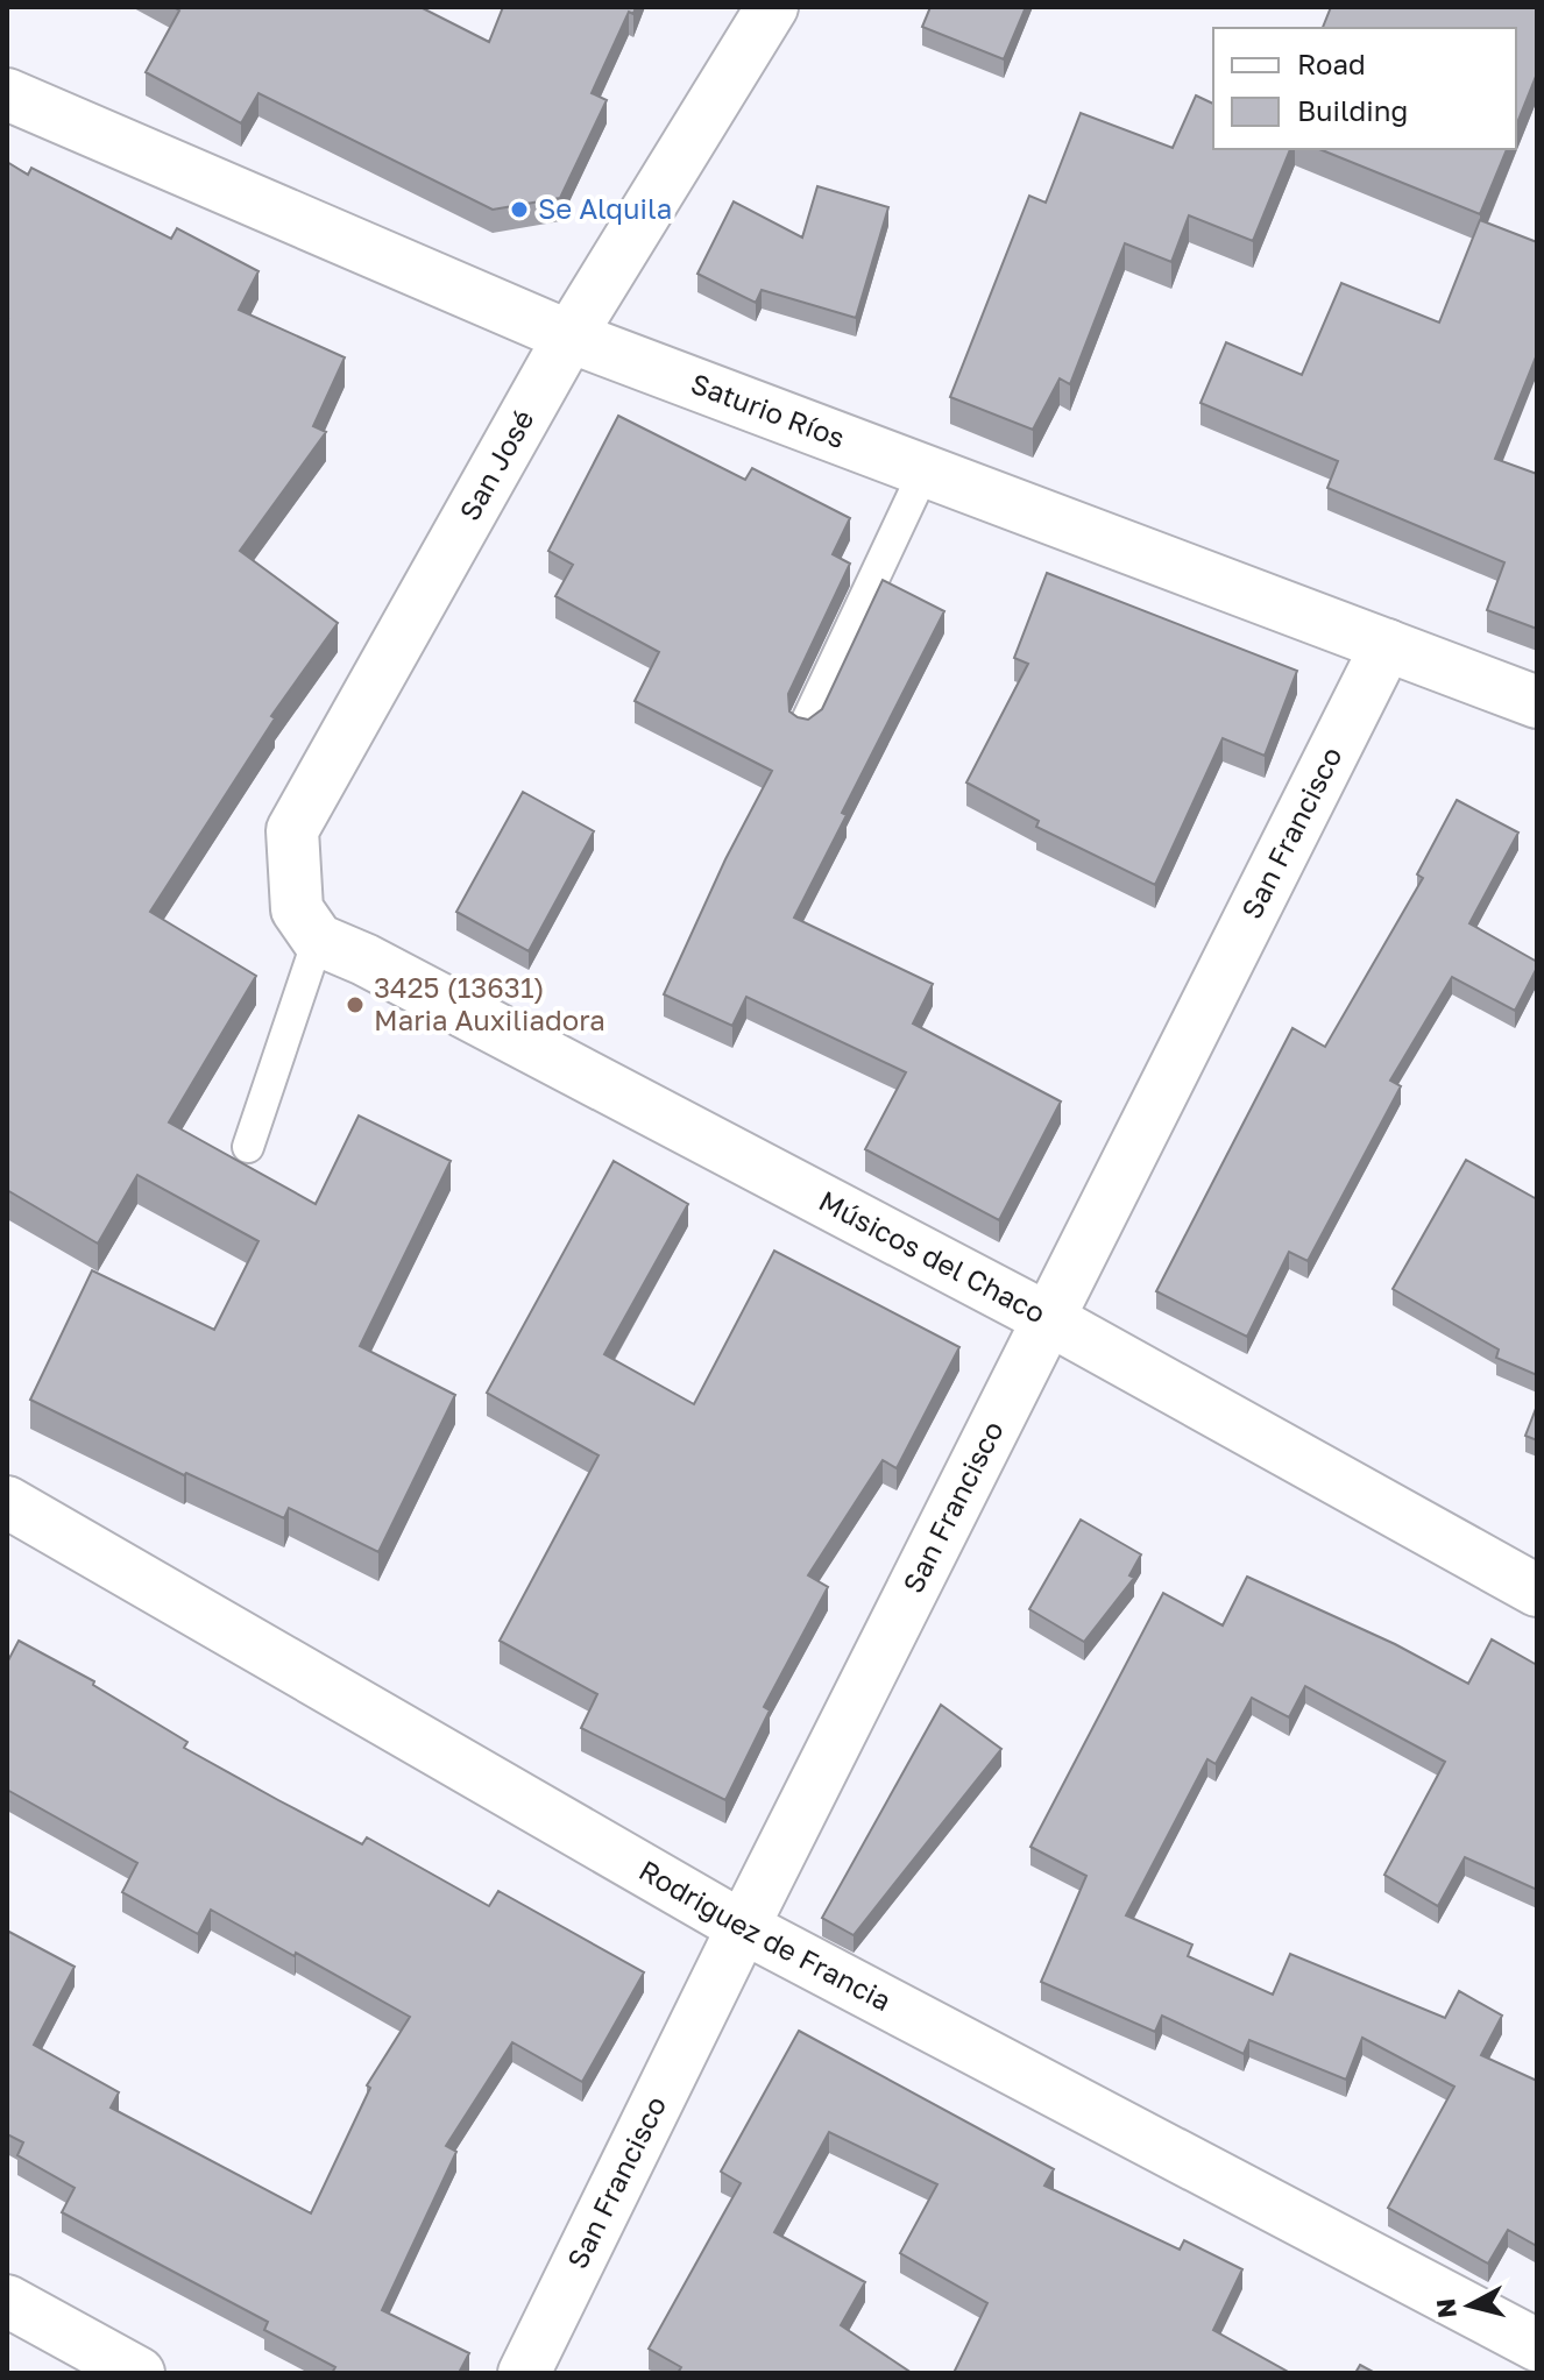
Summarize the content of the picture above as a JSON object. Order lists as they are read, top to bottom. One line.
{"streets":{"street":["Saturio Ríos","San José","San Francisco","Músicos del Chaco","Rodriguez de Francia"]},"crossings":[["Saturio Ríos","San José"],["Saturio Ríos","San Francisco"],["San José","Músicos del Chaco"],["San Francisco","Músicos del Chaco"],["San Francisco","Rodriguez de Francia"]],"places":["Se Alquila","3425 (13631) Maria Auxiliadora"],"legend":["Road","Building"],"north":"left"}
